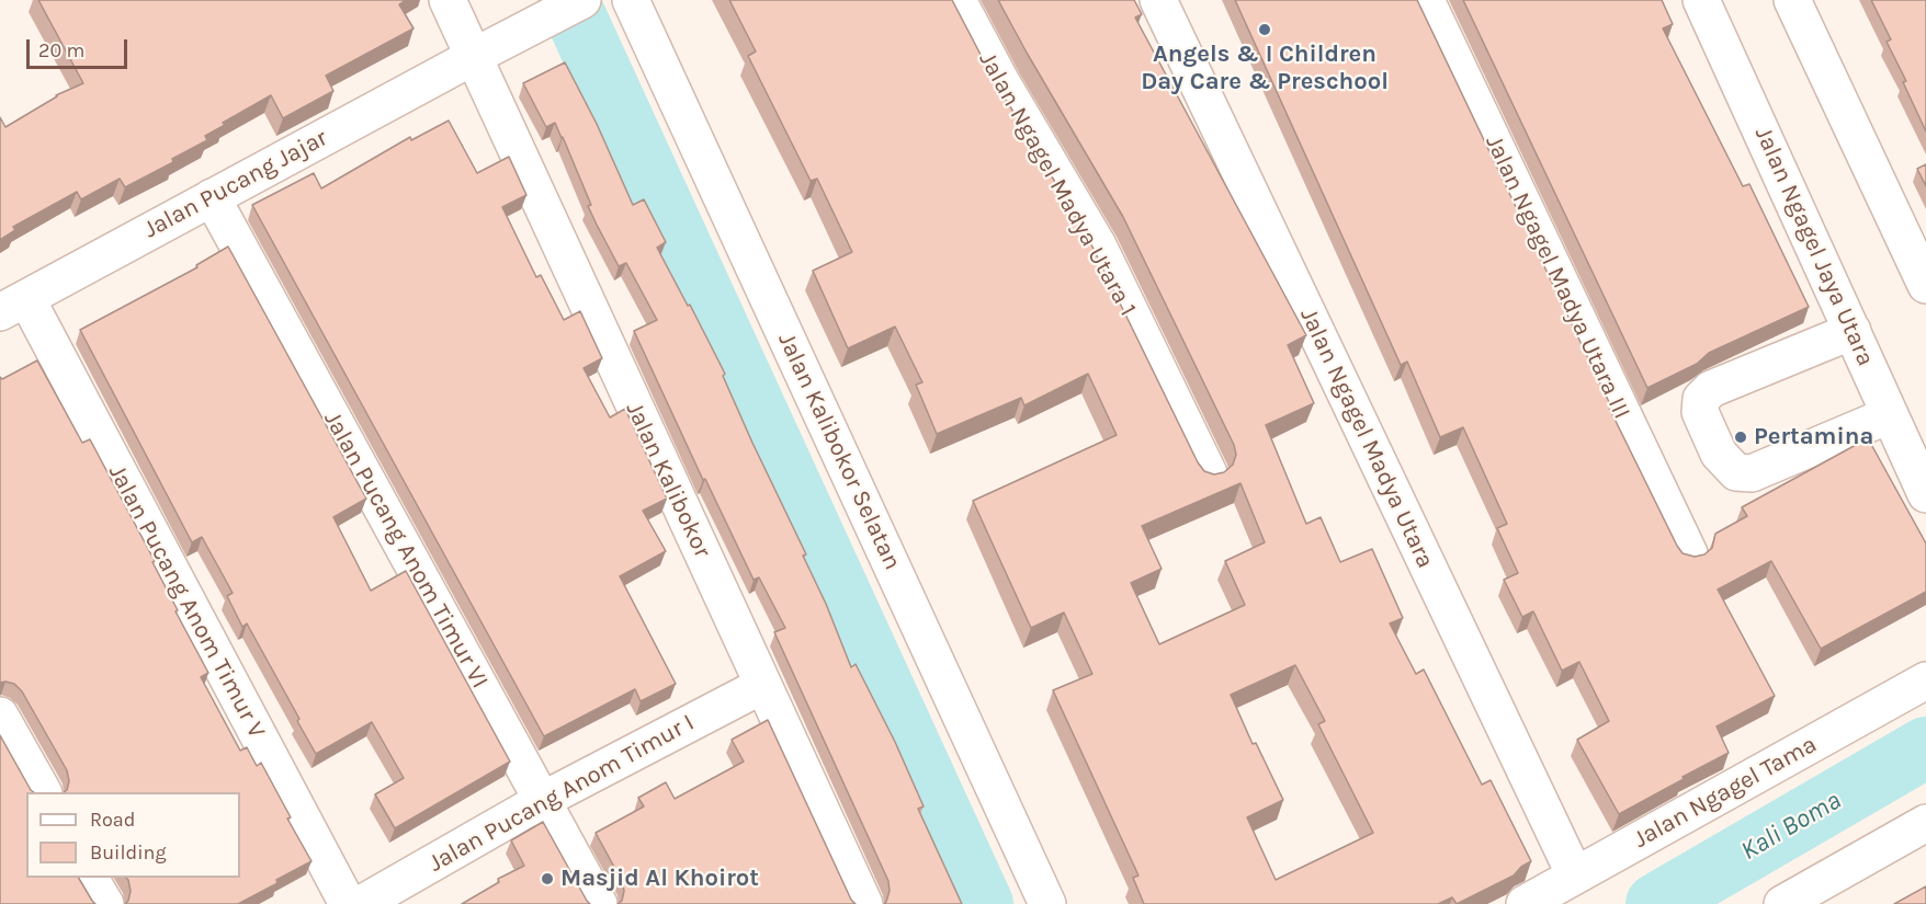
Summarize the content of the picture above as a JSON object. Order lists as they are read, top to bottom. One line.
{"streets":{"street":["Jalan Pucang Jajar","Jalan Ngagel Madya Utara 1","Jalan Ngagel Jaya Utara","Jalan Ngagel Madya Utara III","Jalan Ngagel Madya Utara","Jalan Kalibokor Selatan","Jalan Kalibokor","Jalan Pucang Anom Timur VI","Jalan Pucang Anom Timur V","Jalan Ngagel Tama","Jalan Pucang Anom Timur I"]},"crossings":[["Jalan Pucang Jajar","Jalan Kalibokor"],["Jalan Pucang Jajar","Jalan Pucang Anom Timur VI"],["Jalan Pucang Jajar","Jalan Pucang Anom Timur V"],["Jalan Ngagel Madya Utara","Jalan Ngagel Tama"],["Jalan Kalibokor","Jalan Pucang Anom Timur I"],["Jalan Pucang Anom Timur VI","Jalan Pucang Anom Timur I"]],"water":["Kali Boma"],"places":["Angels & I Children Day Care & Preschool","Pertamina","Masjid Al Khoirot"],"legend":["Road","Building"],"scale_bar":"20 m"}
